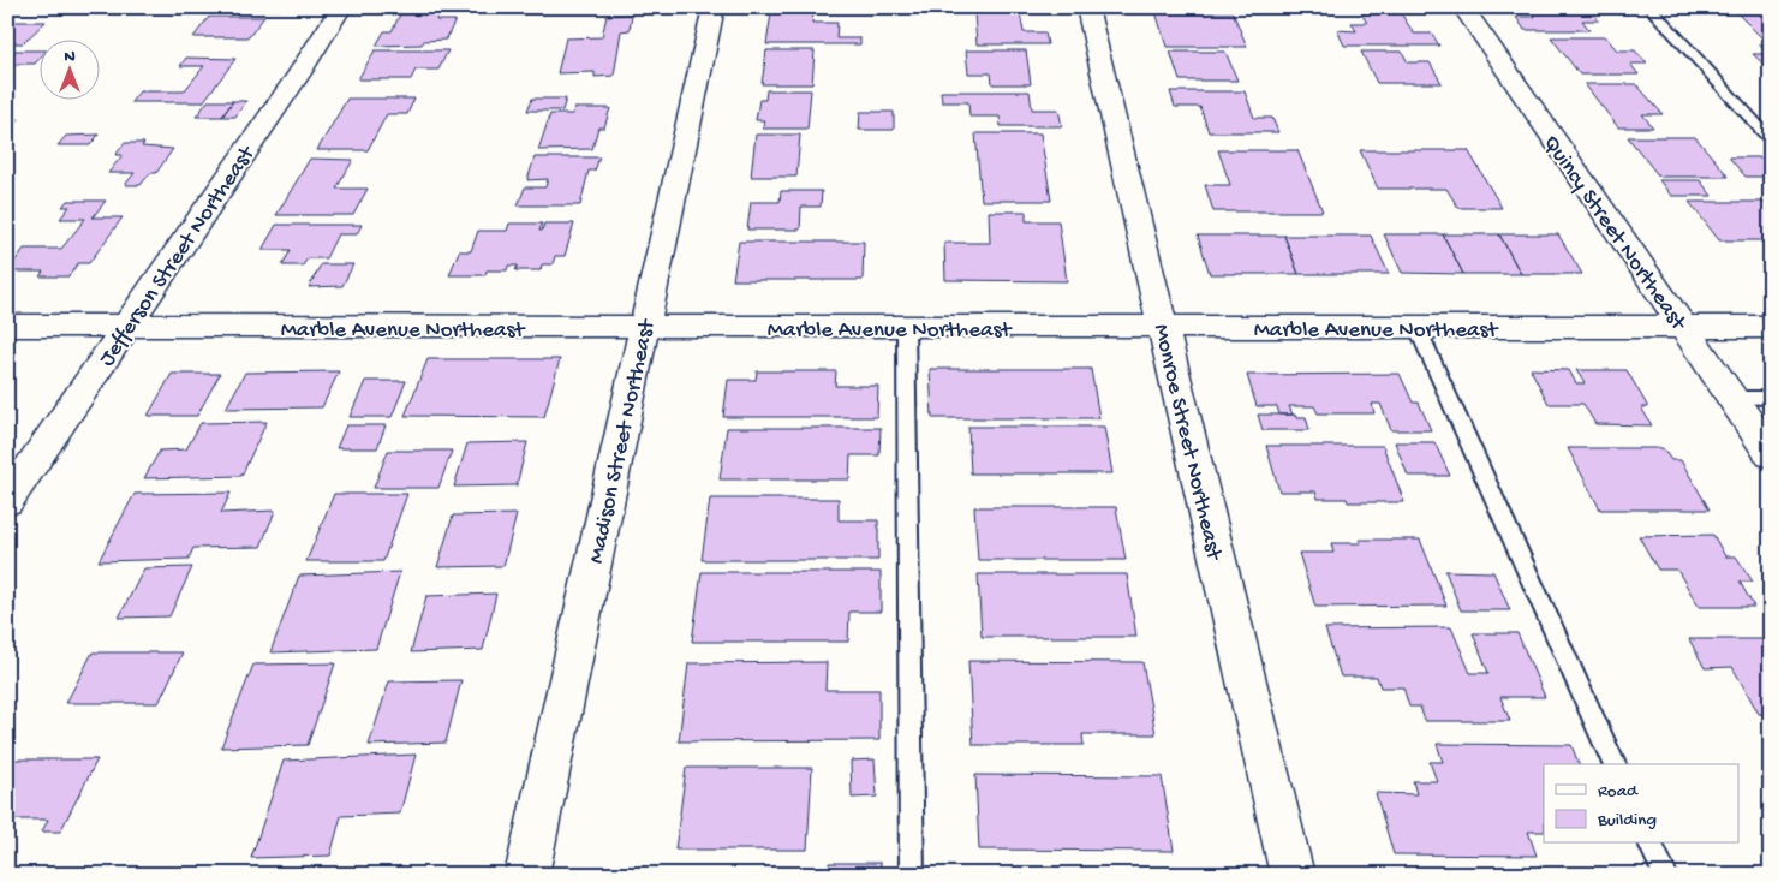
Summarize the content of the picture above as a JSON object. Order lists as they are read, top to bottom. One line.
{"streets":{"street":["Quincy Street Northeast","Jefferson Street Northeast","Marble Avenue Northeast","Madison Street Northeast","Monroe Street Northeast"]},"crossings":[["Quincy Street Northeast","Marble Avenue Northeast"],["Jefferson Street Northeast","Marble Avenue Northeast"],["Marble Avenue Northeast","Madison Street Northeast"],["Marble Avenue Northeast","Monroe Street Northeast"]],"legend":["Road","Building"],"north":"top"}
